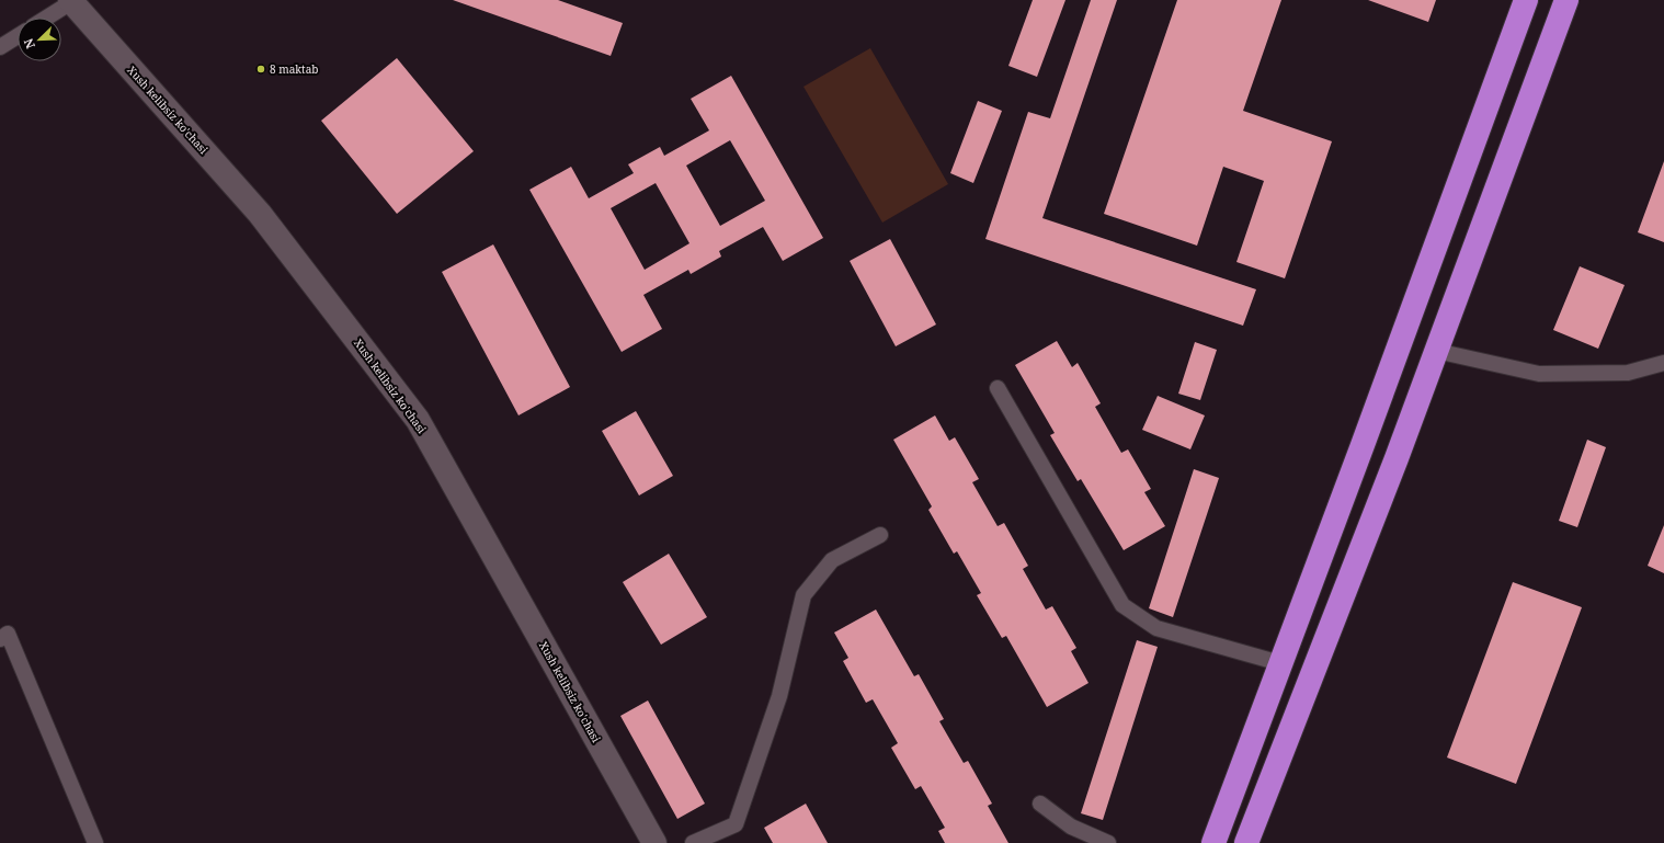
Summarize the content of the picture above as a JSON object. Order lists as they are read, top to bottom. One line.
{"streets":{"street":["Xush kelibsiz ko'chasi"]},"places":["8 maktab"],"north":"bottom left"}
